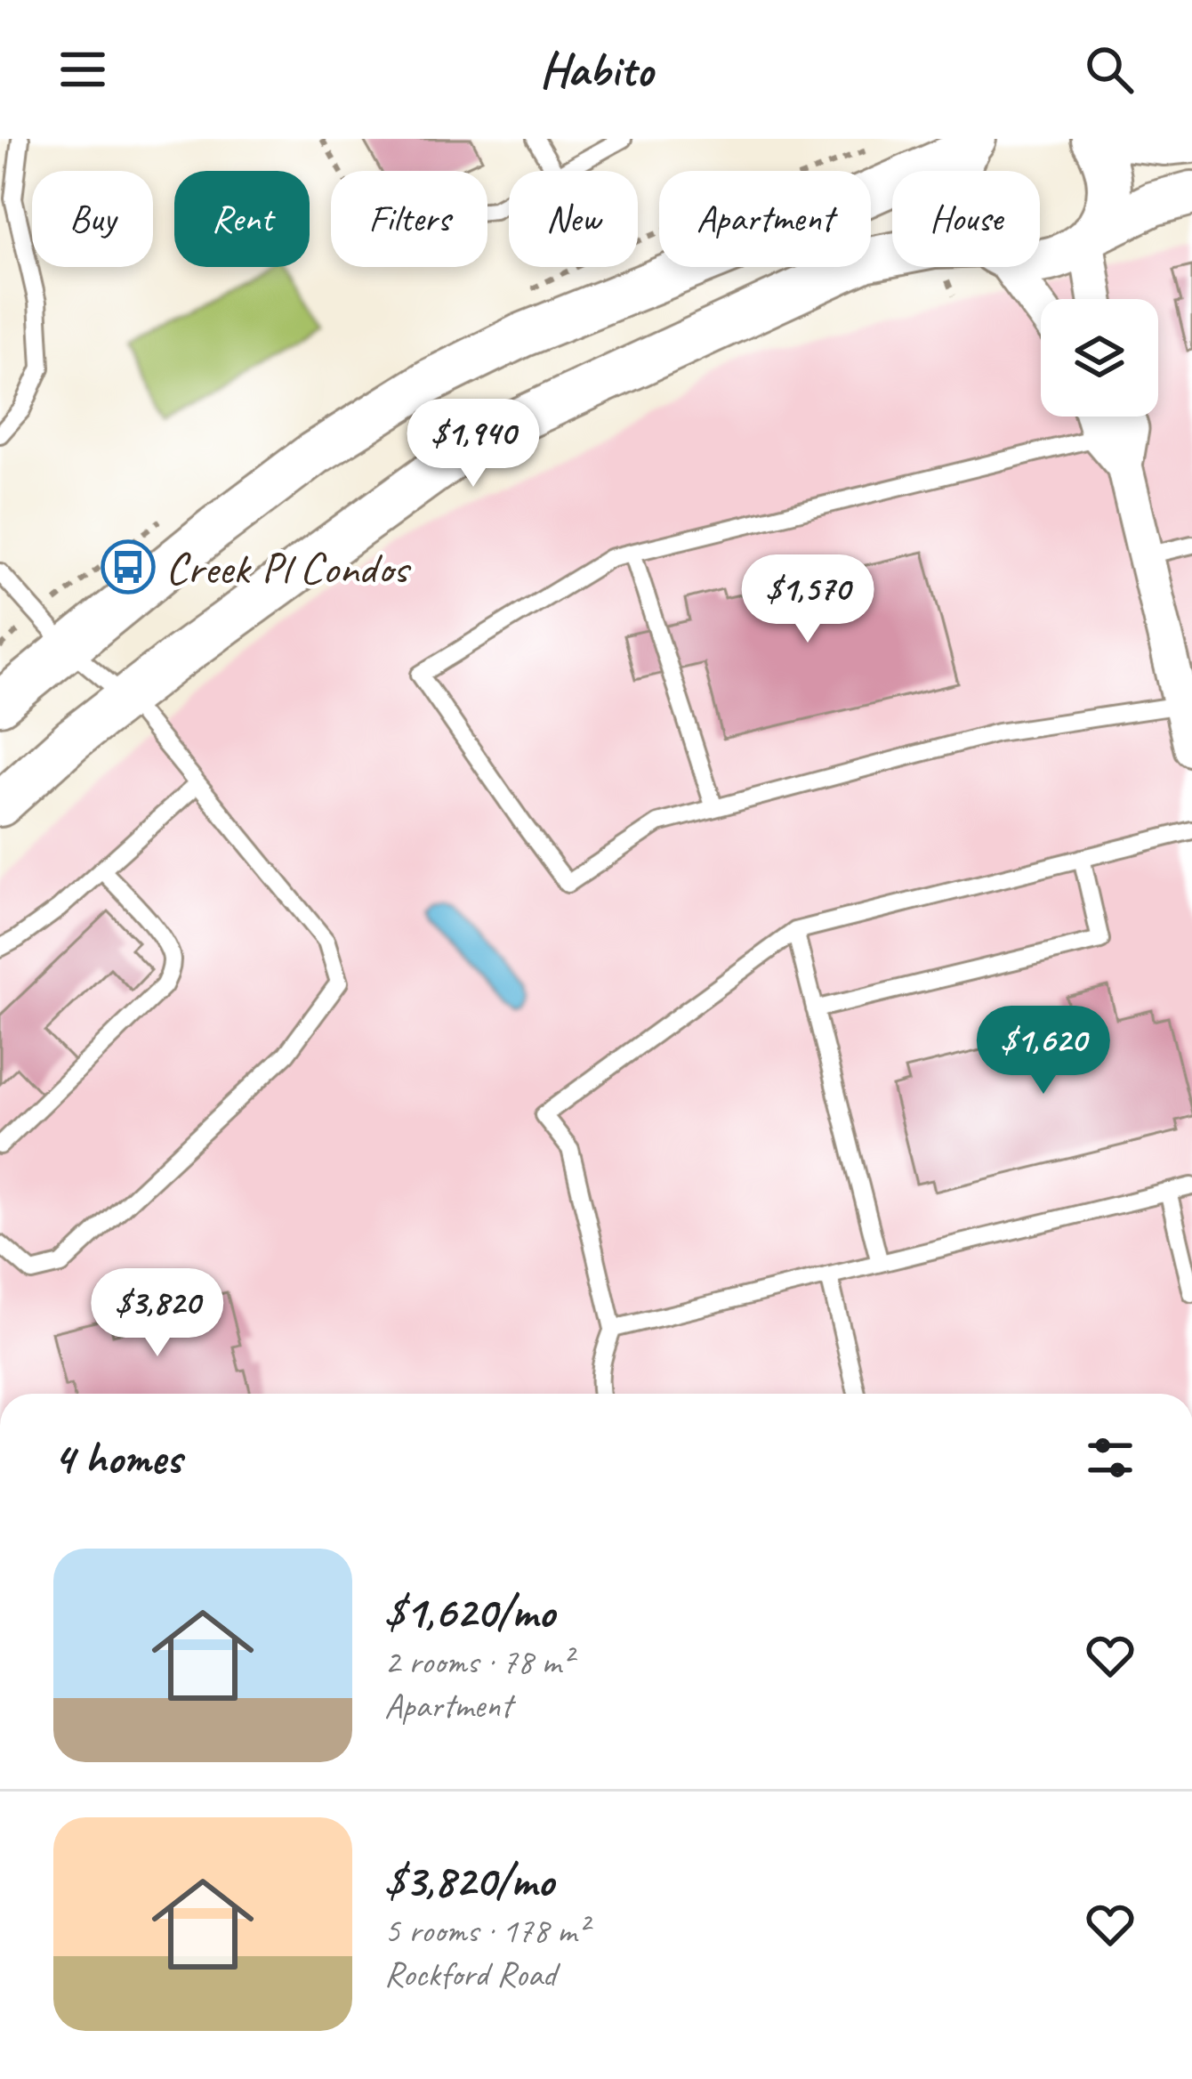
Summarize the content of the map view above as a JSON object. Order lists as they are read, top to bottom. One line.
{"places":{"bus stop":["Creek Pl Condos"]},"page":{"header":"Habito","chip":["Buy","Rent","Filters","New","Apartment","House"],"price":["$1,940","$1,570","$1,620","$3,820"],"heading":"4 homes","list":[{"name":"$1,620/mo","note":"2 rooms · 78 m² · Apartment"},{"name":"$3,820/mo","note":"5 rooms · 178 m² · Rockford Road"}]}}
